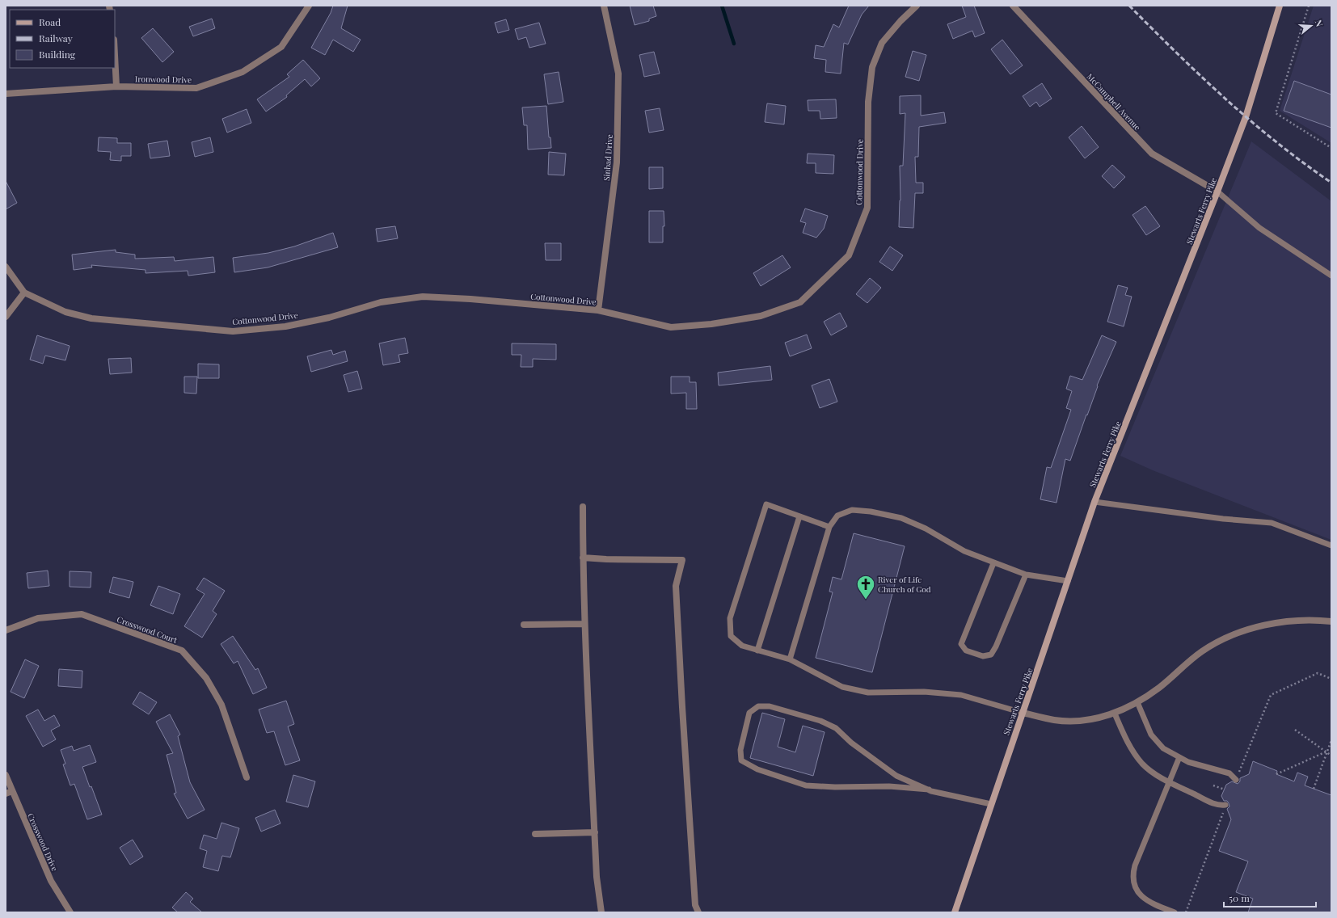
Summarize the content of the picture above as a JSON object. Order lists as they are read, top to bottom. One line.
{"streets":{"main road":["Stewarts Ferry Pike"],"street":["Ironwood Drive","McCampbell Avenue","Sinbad Drive","Cottonwood Drive","Crosswood Court","Crosswood Drive"]},"crossings":[["McCampbell Avenue","Stewarts Ferry Pike"],["Sinbad Drive","Cottonwood Drive"]],"places":{"church":["River of Life Church of God"]},"legend":["Road","Railway","Building"],"scale_bar":"50 m","north":"right"}
